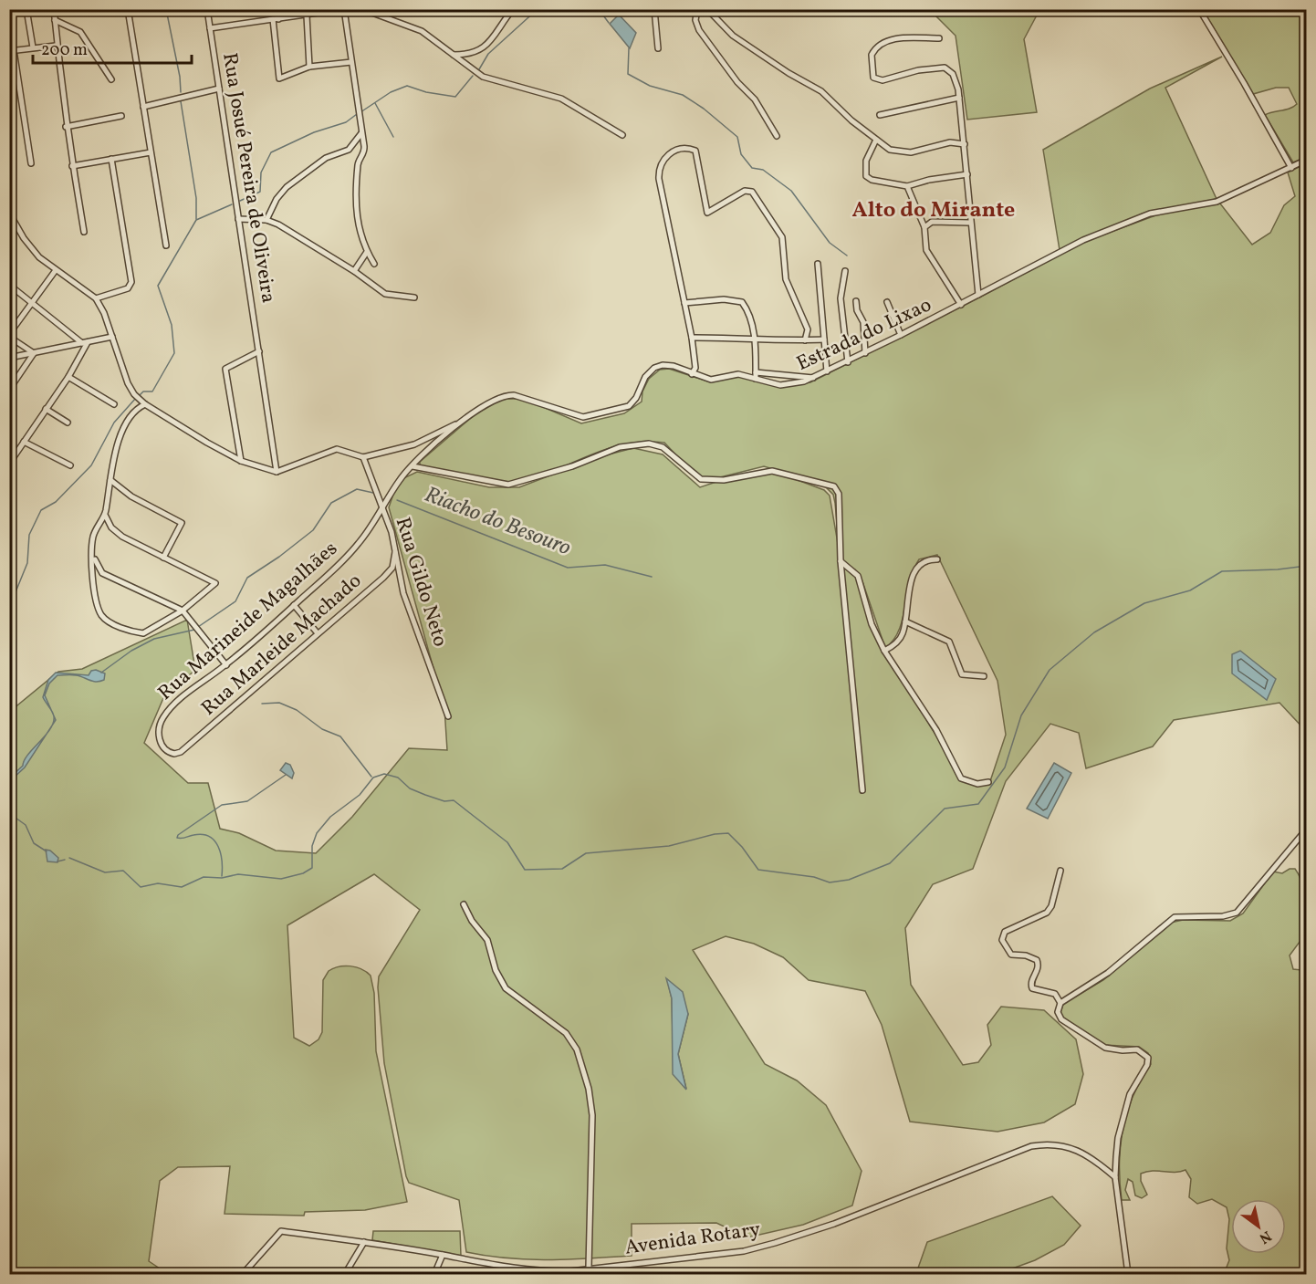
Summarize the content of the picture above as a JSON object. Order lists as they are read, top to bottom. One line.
{"streets":{"street":["Rua Josué Pereira de Oliveira","Estrada do Lixao","Rua Gildo Neto","Rua Marineide Magalhães","Rua Marleide Machado","Avenida Rotary"]},"crossings":[["Estrada do Lixao","Rua Gildo Neto"],["Estrada do Lixao","Rua Marineide Magalhães"],["Rua Gildo Neto","Rua Marineide Magalhães"],["Rua Gildo Neto","Rua Marleide Machado"],["Rua Marineide Magalhães","Rua Marleide Machado"]],"districts":["Alto do Mirante"],"water":["Riacho do Besouro"],"scale_bar":"200 m","north":"bottom right"}
